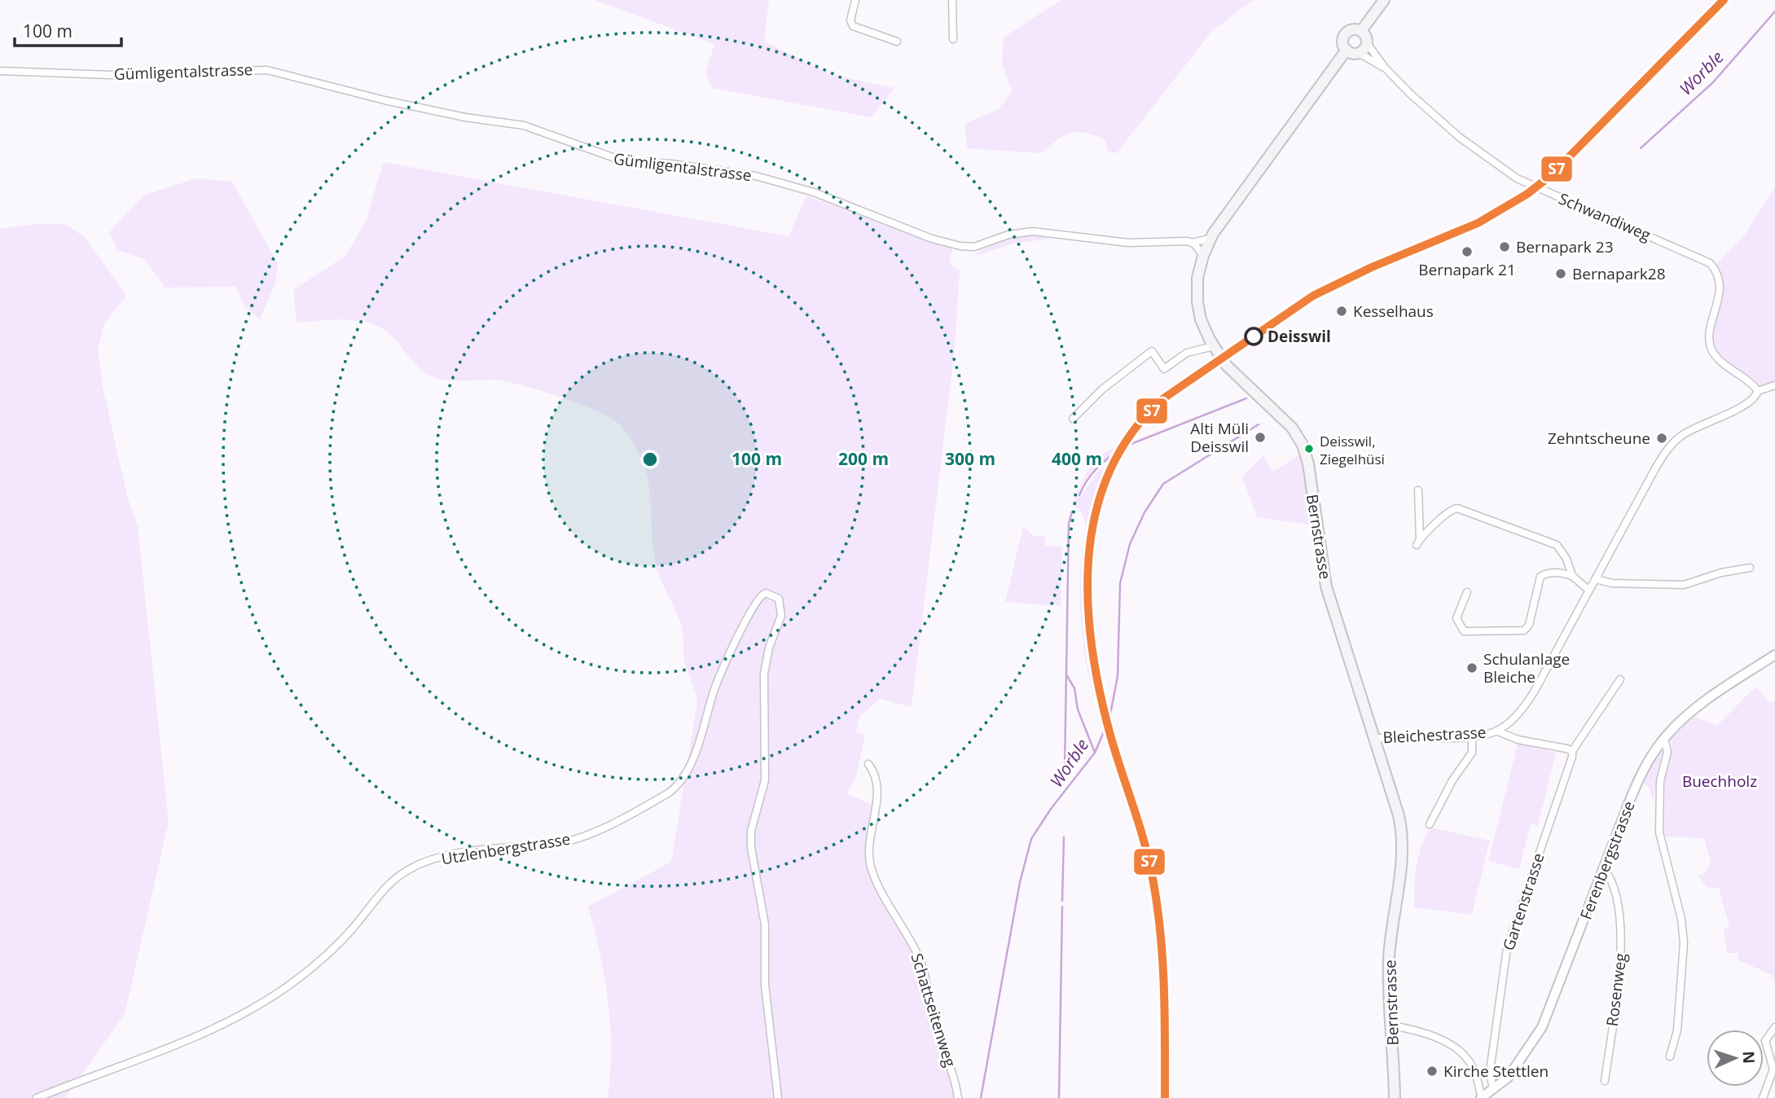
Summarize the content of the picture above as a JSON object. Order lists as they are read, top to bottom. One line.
{"streets":{"main road":["Bernstrasse"],"street":["Gümligentalstrasse","Schwandiweg","Bleichestrasse","Utzlenbergstrasse","Ferenbergstrasse","Gartenstrasse","Rosenweg","Schattseitenweg"]},"crossings":[["Gümligentalstrasse","Bernstrasse"],["Schwandiweg","Bernstrasse"],["Schwandiweg","Bleichestrasse"],["Bernstrasse","Bleichestrasse"],["Ferenbergstrasse","Gartenstrasse"],["Ferenbergstrasse","Rosenweg"]],"water":["Worble"],"parks":["Buechholz"],"places":["Bernapark 23","Bernapark 21","Bernapark28","Kesselhaus","Deisswil","Alti Müli Deisswil","Zehntscheune","Deisswil, Ziegelhüsi","Schulanlage Bleiche","Kirche Stettlen"],"lines":["transit line S7"],"scale_bar":"100 m","north":"right","rings":["100 m","200 m","300 m","400 m"]}
